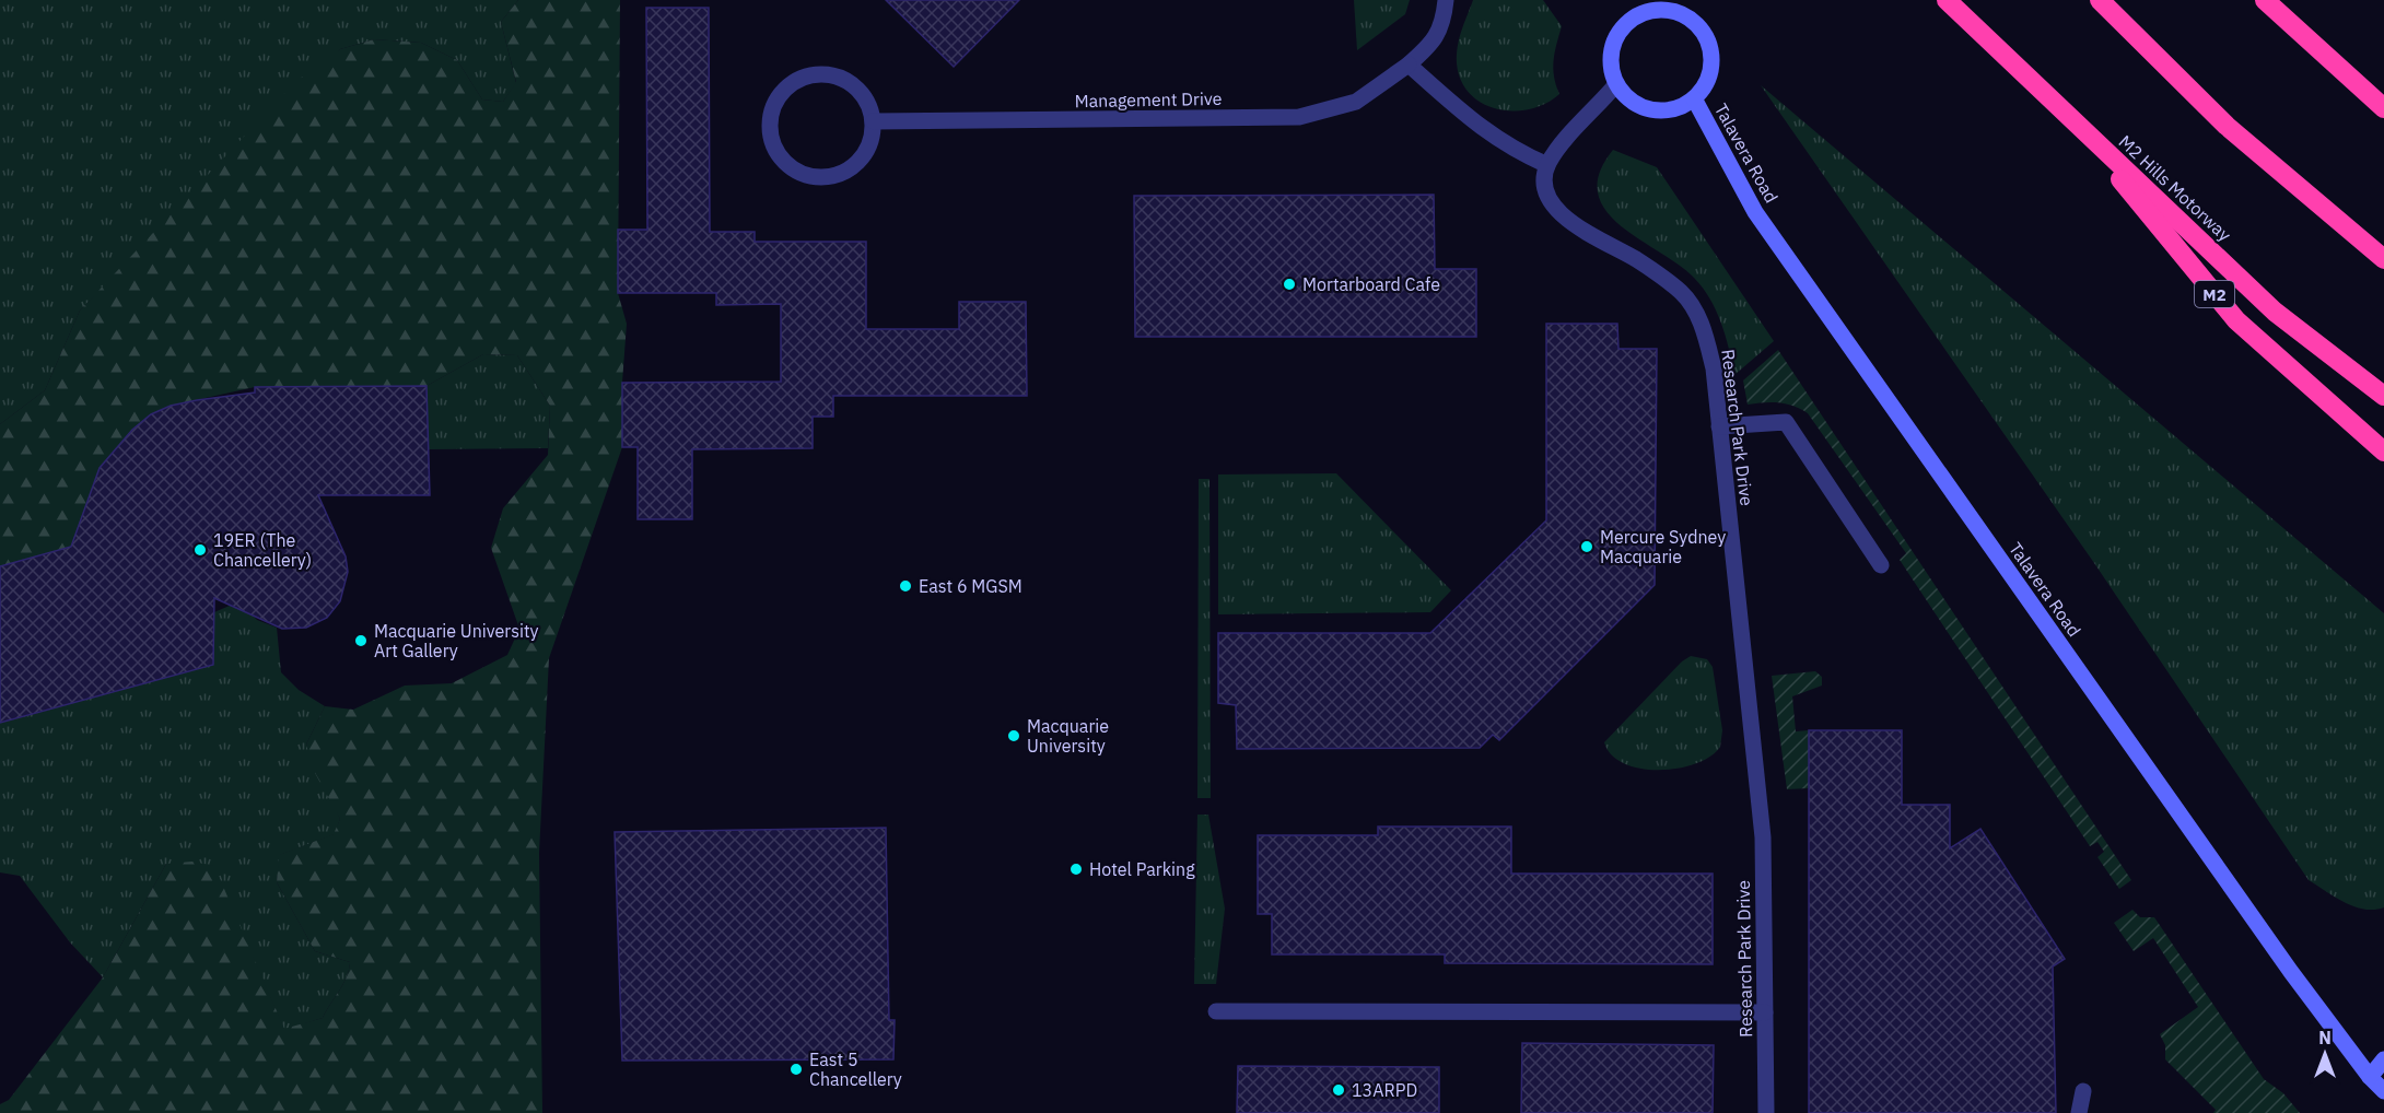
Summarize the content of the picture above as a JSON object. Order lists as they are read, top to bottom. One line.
{"streets":{"highway":["M2 Hills Motorway","M2"],"street":["Talavera Road"],"lane":["Management Drive","Research Park Drive"]},"crossings":[["M2 Hills Motorway","M2"]],"places":["Mortarboard Cafe","Mercure Sydney Macquarie","19ER (The Chancellery)","East 6 MGSM","Macquarie University Art Gallery","Macquarie University","Hotel Parking","East 5 Chancellery","13ARPD"],"north":"top"}
